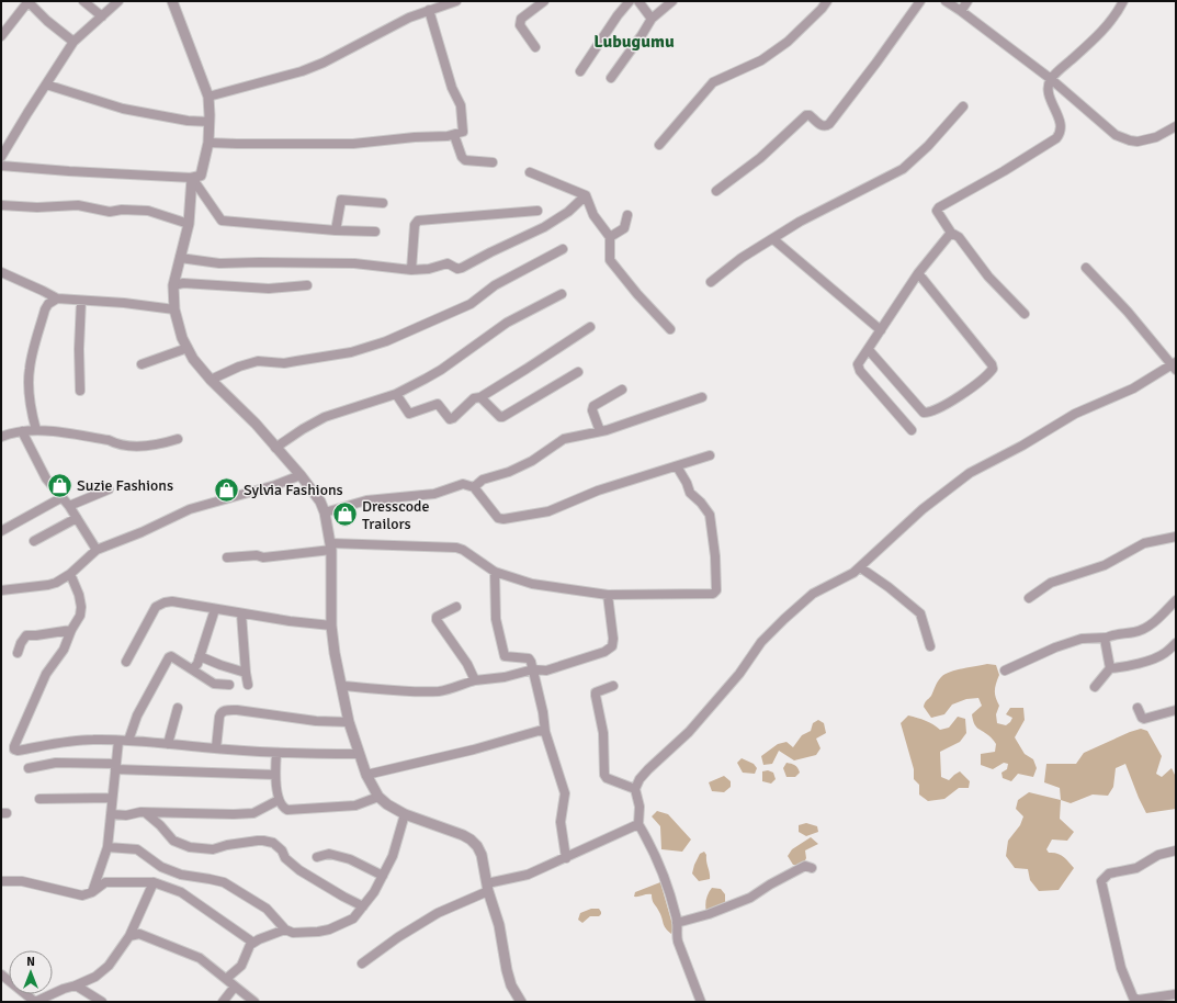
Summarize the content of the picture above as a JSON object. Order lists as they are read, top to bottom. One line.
{"districts":["Lubugumu"],"places":{"shop":["Suzie Fashions","Sylvia Fashions","Dresscode Trailors"]},"north":"top"}
